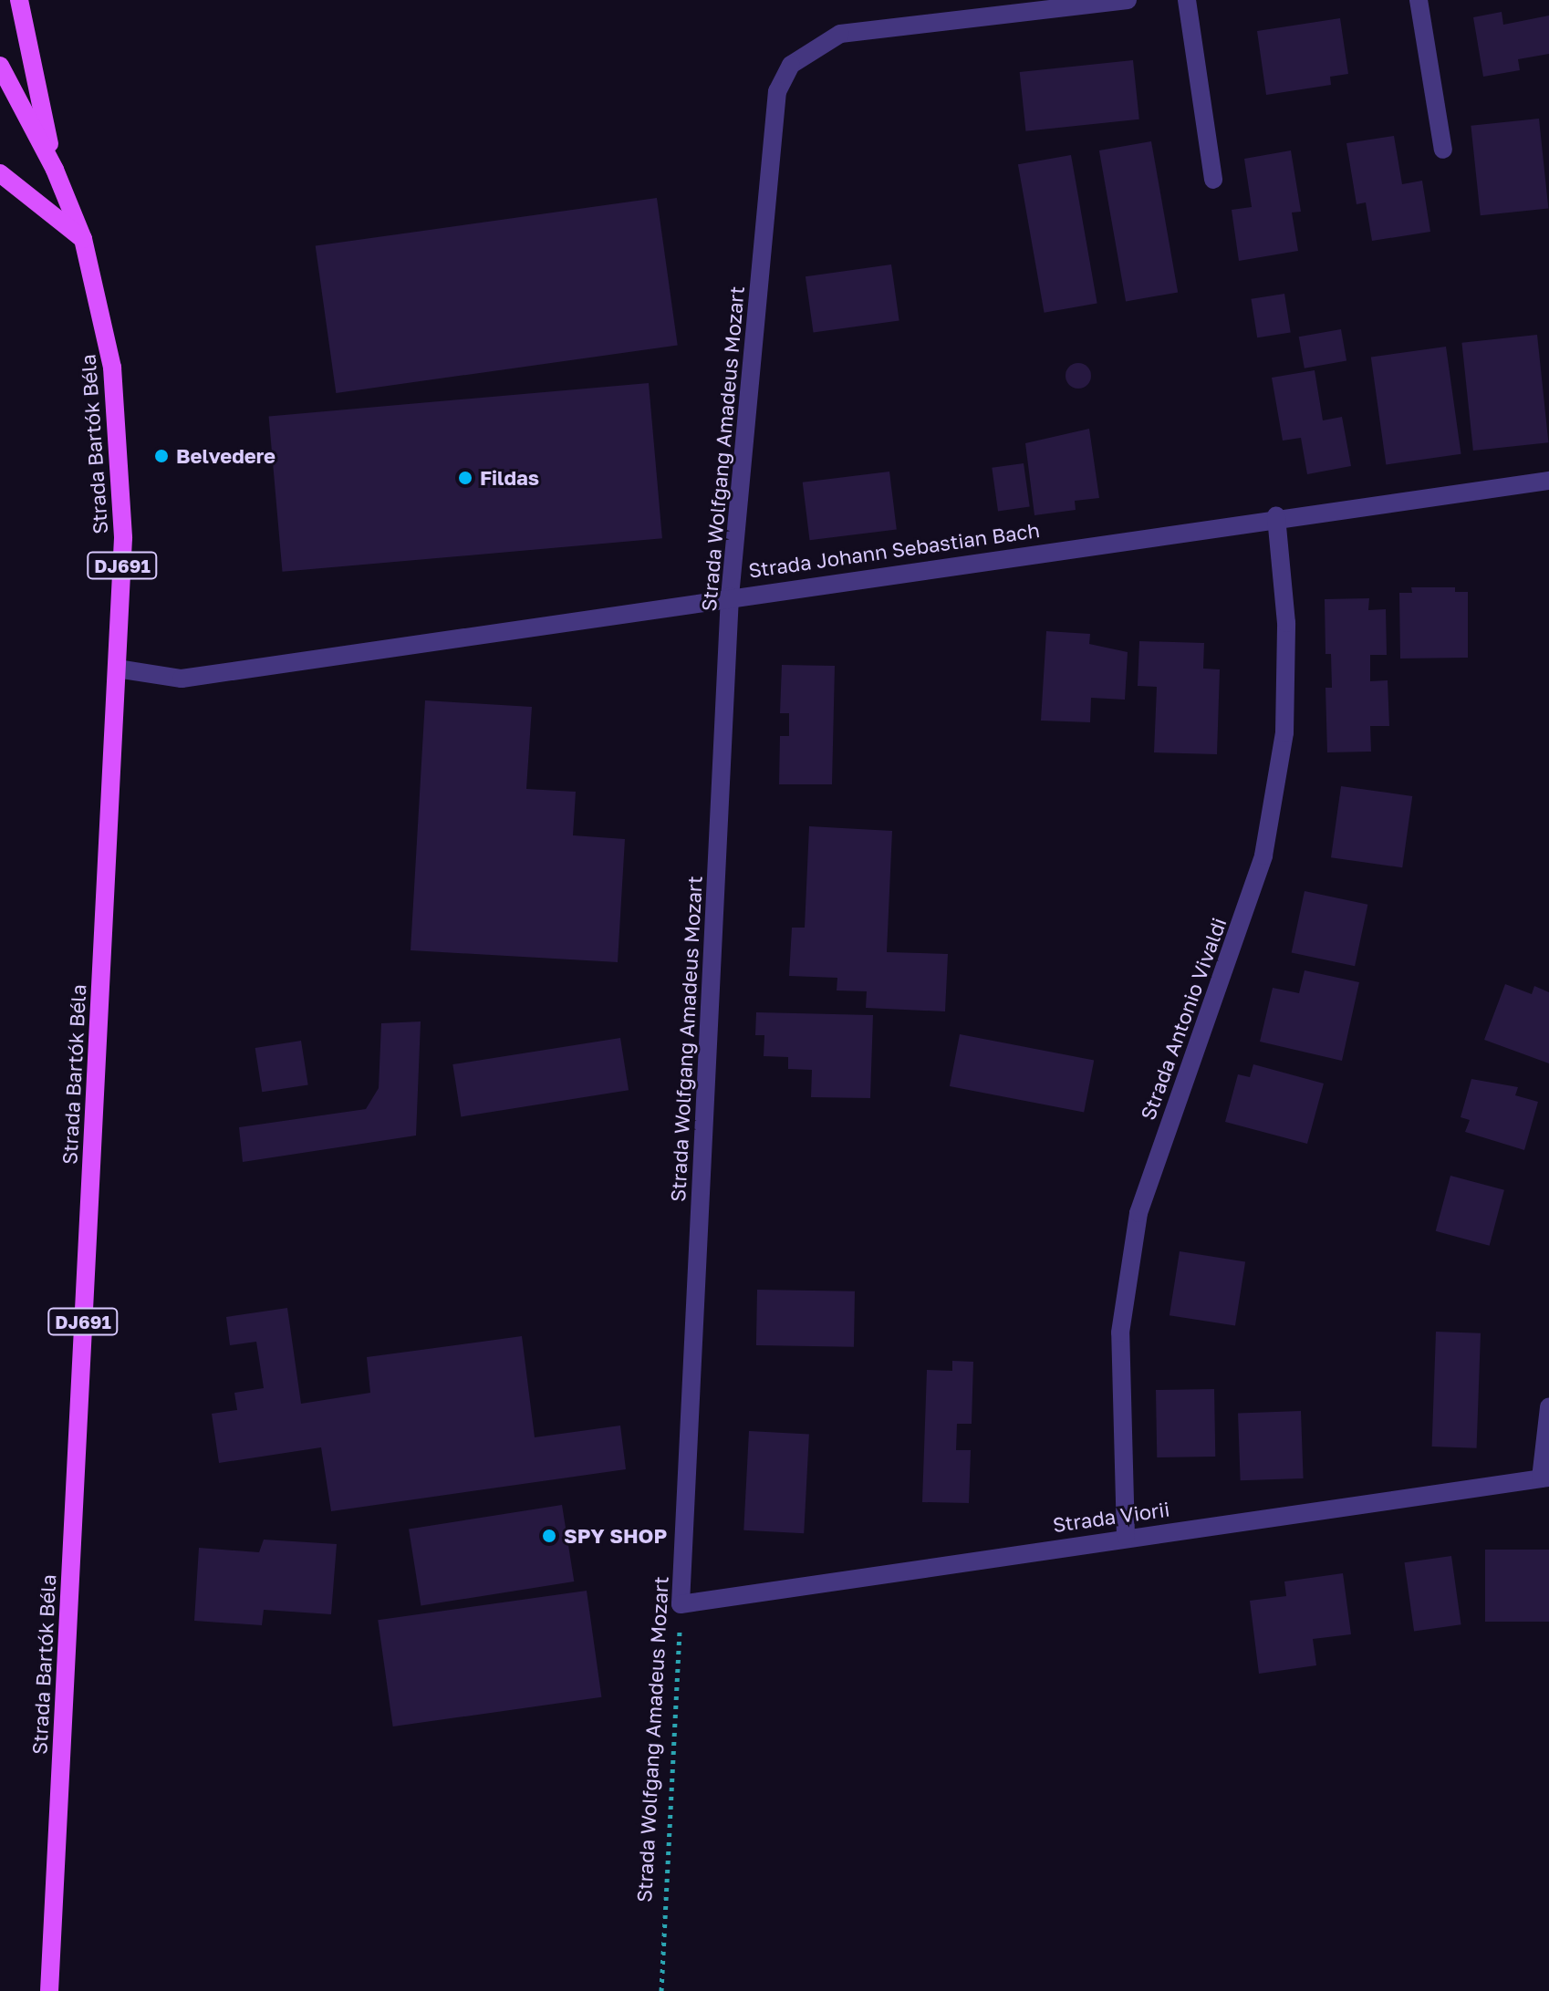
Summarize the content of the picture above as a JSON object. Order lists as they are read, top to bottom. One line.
{"streets":{"main road":["Strada Bartók Béla","DJ691"],"street":["Strada Wolfgang Amadeus Mozart","Strada Johann Sebastian Bach","Strada Antonio Vivaldi","Strada Viorii"]},"crossings":[["Strada Bartók Béla","Strada Johann Sebastian Bach"],["Strada Wolfgang Amadeus Mozart","Strada Johann Sebastian Bach"],["Strada Wolfgang Amadeus Mozart","Strada Viorii"],["Strada Johann Sebastian Bach","Strada Antonio Vivaldi"],["Strada Antonio Vivaldi","Strada Viorii"]],"places":["Belvedere","Fildas","SPY SHOP"]}
